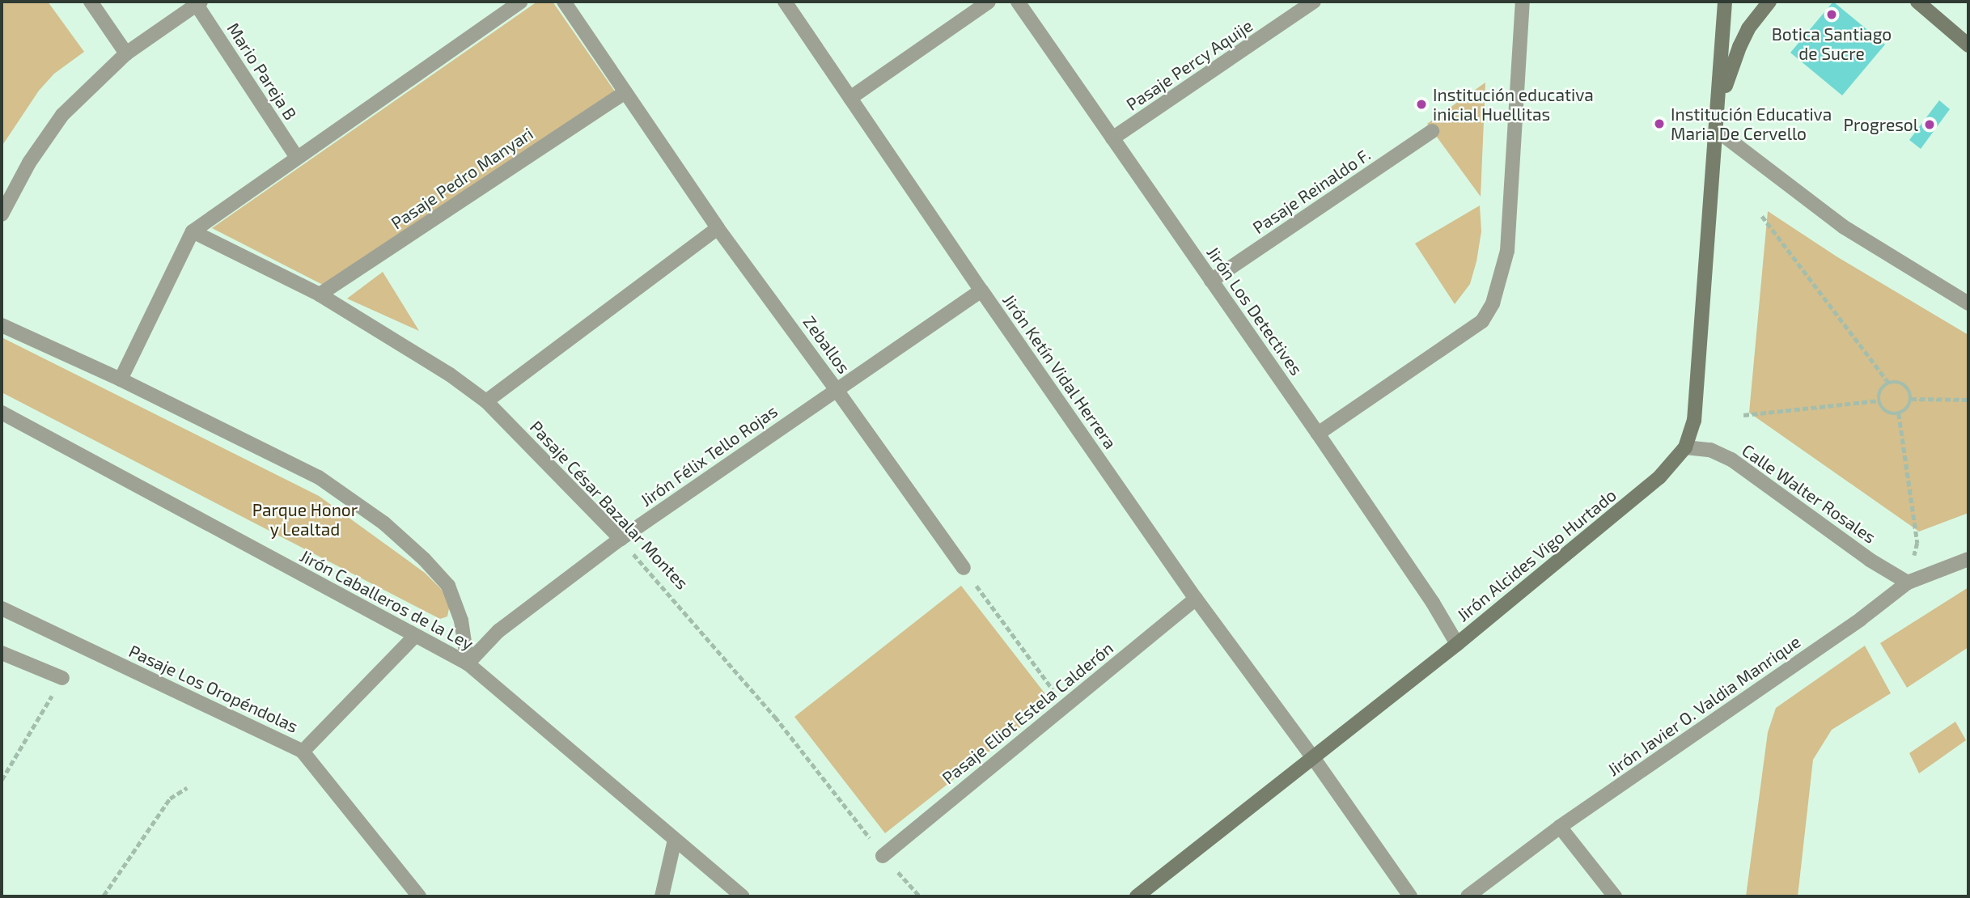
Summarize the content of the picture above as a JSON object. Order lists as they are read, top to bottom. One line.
{"streets":{"street":["Pasaje Percy Aquije","Mario Pareja B","Pasaje Pedro Manyari","Pasaje Reinaldo F.","Jirón Los Detectives","Zeballos","Jirón Ketín Vidal Herrera","Jirón Félix Tello Rojas","Calle Walter Rosales","Pasaje César Bazalar Montes","Jirón Alcides Vigo Hurtado","Jirón Caballeros de la Ley","Pasaje Los Oropéndolas","Jirón Javier O. Valdia Manrique","Pasaje Eliot Estela Calderón"]},"crossings":[["Pasaje Percy Aquije","Jirón Los Detectives"],["Pasaje Pedro Manyari","Zeballos"],["Pasaje Pedro Manyari","Pasaje César Bazalar Montes"],["Pasaje Reinaldo F.","Jirón Los Detectives"],["Jirón Los Detectives","Jirón Alcides Vigo Hurtado"],["Zeballos","Jirón Félix Tello Rojas"],["Jirón Ketín Vidal Herrera","Jirón Félix Tello Rojas"],["Jirón Ketín Vidal Herrera","Jirón Alcides Vigo Hurtado"],["Jirón Ketín Vidal Herrera","Pasaje Eliot Estela Calderón"],["Jirón Félix Tello Rojas","Pasaje César Bazalar Montes"],["Jirón Félix Tello Rojas","Jirón Caballeros de la Ley"],["Calle Walter Rosales","Jirón Alcides Vigo Hurtado"],["Calle Walter Rosales","Jirón Javier O. Valdia Manrique"],["Pasaje César Bazalar Montes","Pasaje Eliot Estela Calderón"]],"parks":["Parque Honor y Lealtad"],"places":["Botica Santiago de Sucre","Institución educativa inicial Huellitas","Institución Educativa Maria De Cervello","Progresol"]}
